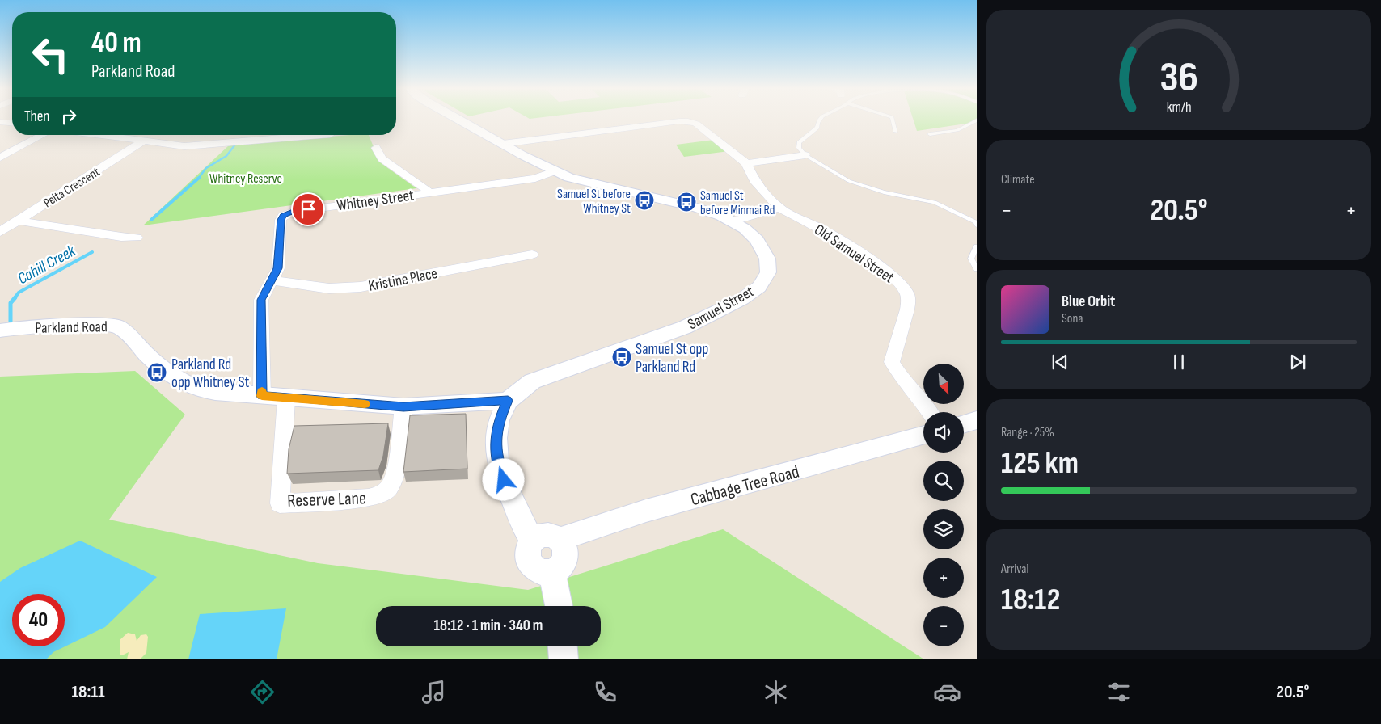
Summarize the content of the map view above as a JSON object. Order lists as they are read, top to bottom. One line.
{"streets":{"street":["Peita Crescent","Whitney Street","Old Samuel Street","Kristine Place","Samuel Street","Parkland Road","Cabbage Tree Road","Reserve Lane"]},"crossings":[["Whitney Street","Kristine Place"],["Whitney Street","Samuel Street"],["Whitney Street","Parkland Road"],["Samuel Street","Parkland Road"],["Samuel Street","Cabbage Tree Road"],["Parkland Road","Reserve Lane"]],"water":["Cahill Creek"],"parks":["Whitney Reserve"],"places":{"bus stop":["Samuel St before Whitney St","Samuel St before Minmai Rd","Samuel St opp Parkland Rd","Parkland Rd opp Whitney St"]},"north":"bottom right","page":{"turn":["40 m","Parkland Road"],"then":"Then","tile":["Climate",["Range · 25%","125 km"],["Arrival","18:12"]],"heat":["−","20.5°","+"],"song":["Blue Orbit","Sona"],"map_buttons":["+","−"],"limit":"40","trip":"18:12 · 1 min · 340 m","tabs":["18:11","20.5°"],"gauge":["36","km/h"]}}
